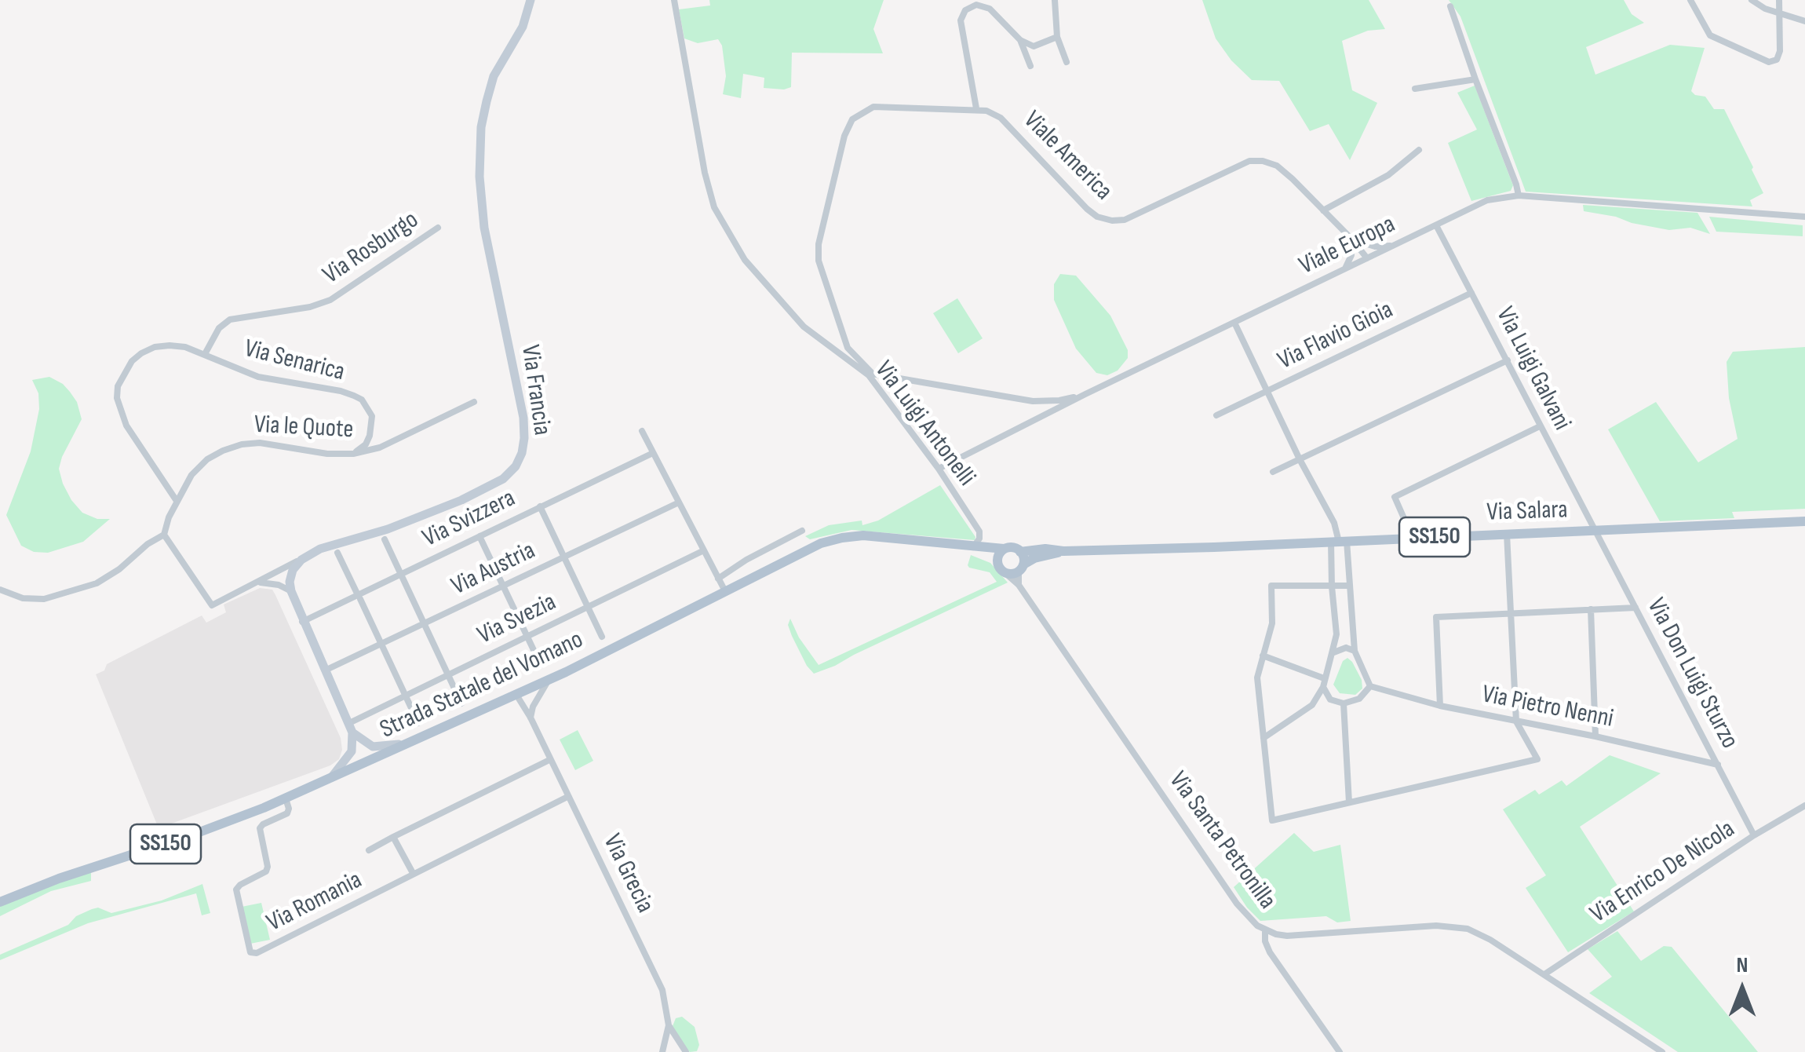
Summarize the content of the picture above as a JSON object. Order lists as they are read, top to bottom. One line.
{"streets":{"main road":["Via Francia","Via Salara","SS150","Strada Statale del Vomano"],"street":["Viale America","Viale Europa","Via Rosburgo","Via Flavio Gioia","Via Senarica","Via Luigi Galvani","Via Luigi Antonelli","Via le Quote","Via Svizzera","Via Austria","Via Svezia","Via Don Luigi Sturzo","Via Pietro Nenni","Via Santa Petronilla","Via Enrico De Nicola","Via Grecia","Via Romania"]},"crossings":[["Viale America","Viale Europa"],["Viale America","Via Luigi Antonelli"],["Viale Europa","Via Luigi Galvani"],["Viale Europa","Via Luigi Antonelli"],["Via Rosburgo","Via Senarica"],["Via Flavio Gioia","Via Luigi Galvani"],["Via Senarica","Via le Quote"],["Via Luigi Galvani","Via Salara"],["Via Luigi Galvani","Via Don Luigi Sturzo"],["Via Luigi Antonelli","Strada Statale del Vomano"],["Via Salara","Via Don Luigi Sturzo"],["Via Salara","Strada Statale del Vomano"],["Via Salara","Via Santa Petronilla"],["Via Don Luigi Sturzo","Via Pietro Nenni"],["Via Don Luigi Sturzo","Via Enrico De Nicola"],["Strada Statale del Vomano","Via Santa Petronilla"],["Strada Statale del Vomano","Via Grecia"],["Strada Statale del Vomano","Via Romania"],["Via Santa Petronilla","Via Enrico De Nicola"],["Via Grecia","Via Romania"]],"north":"top"}
